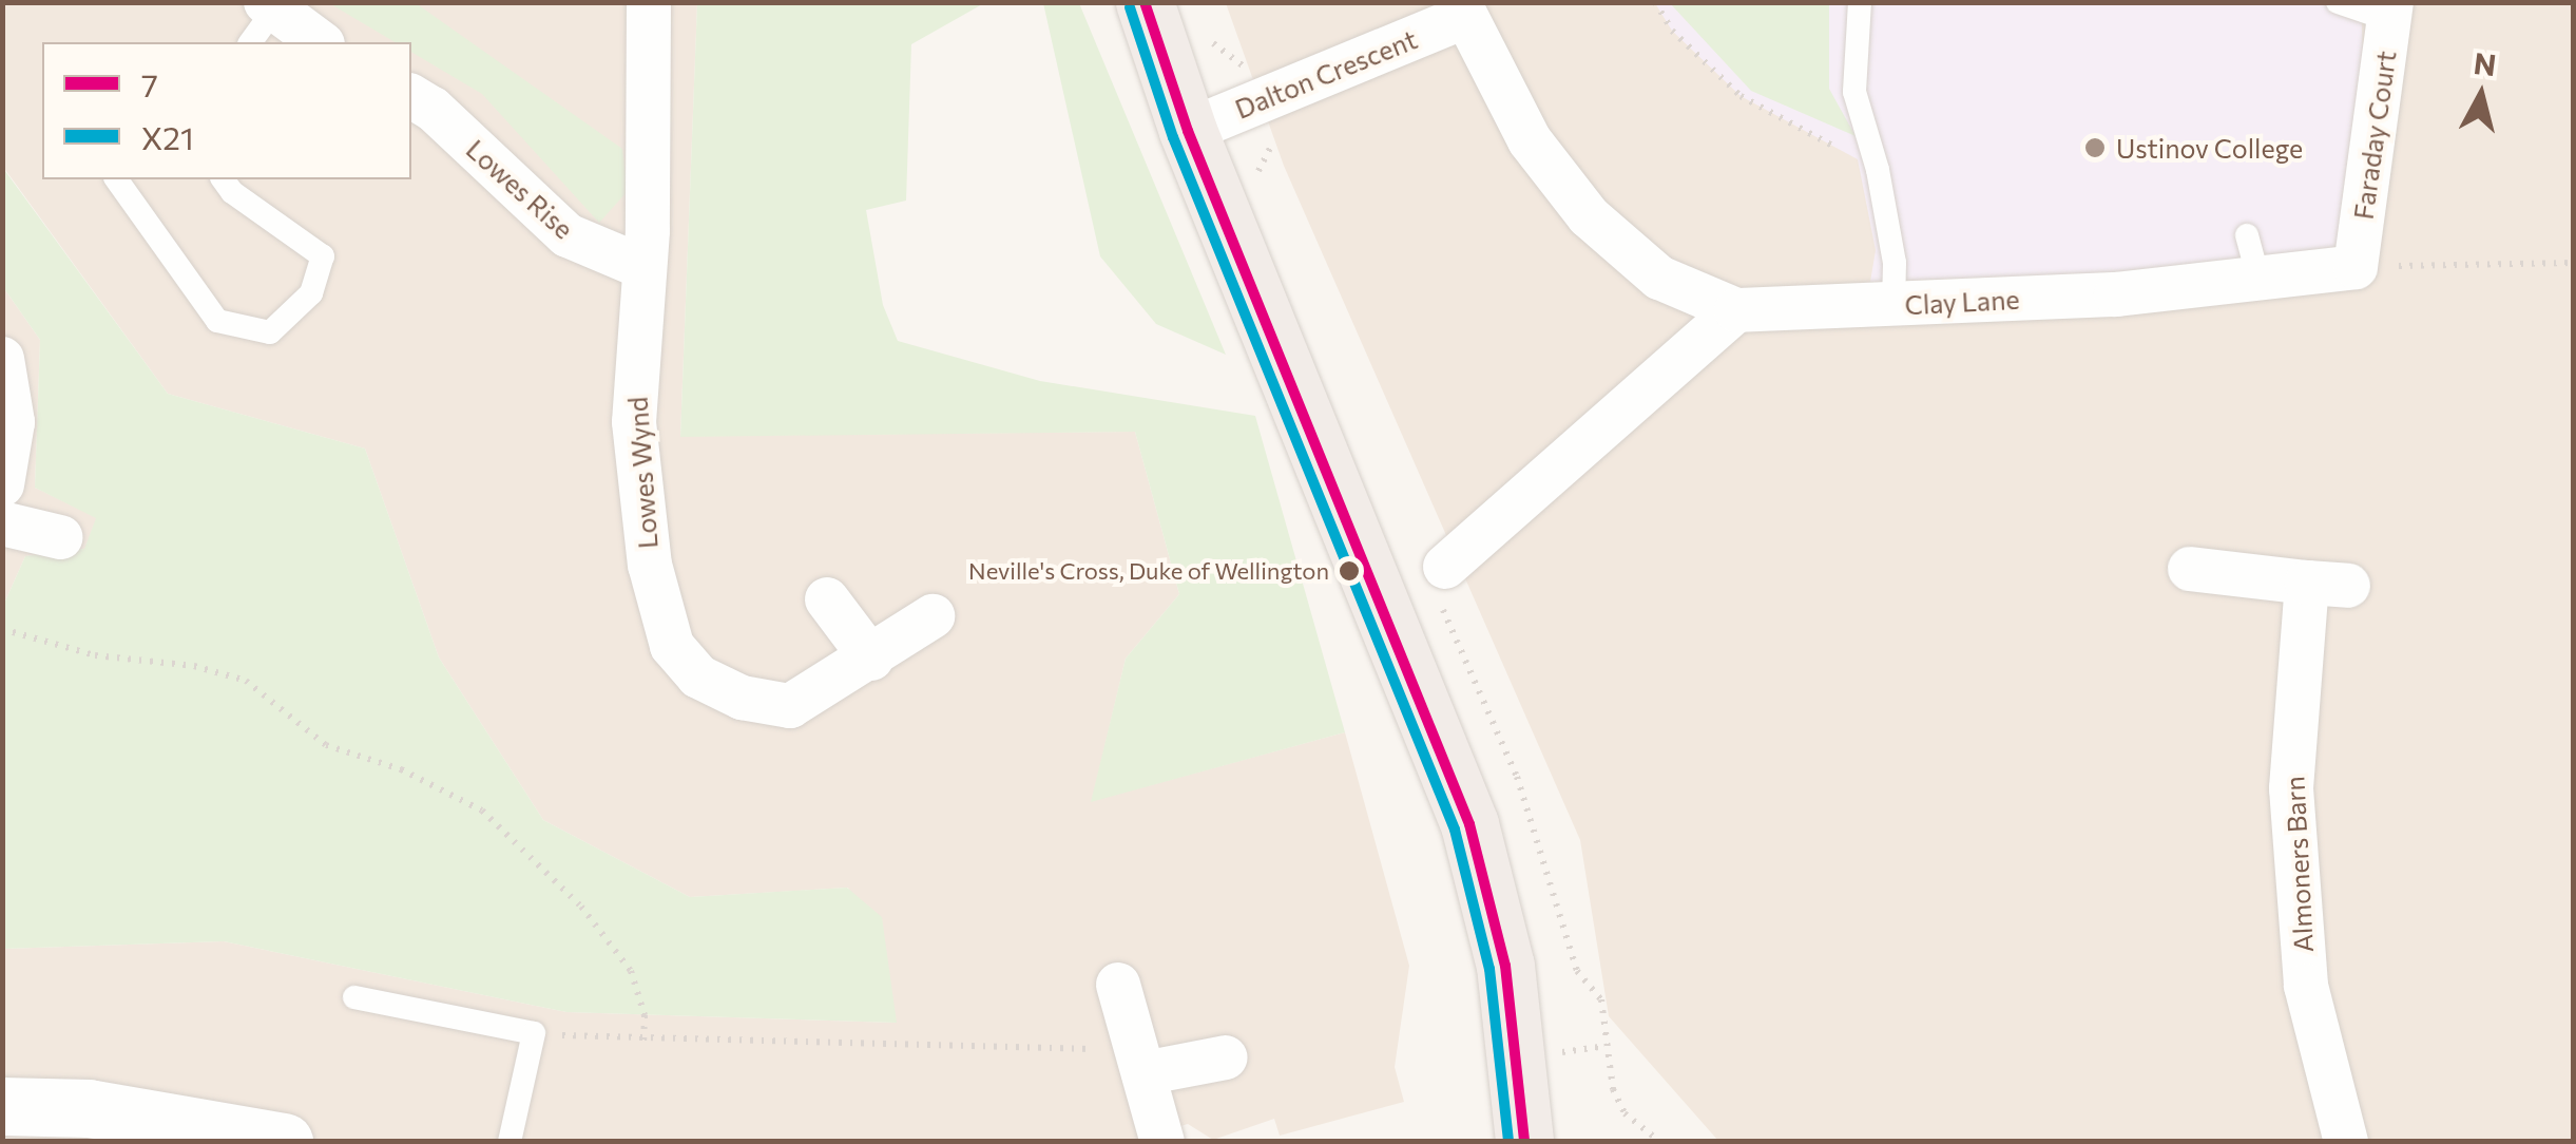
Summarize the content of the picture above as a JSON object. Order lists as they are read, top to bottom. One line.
{"streets":{"street":["Dalton Crescent","Faraday Court","Lowes Rise","Clay Lane","Lowes Wynd","Almoners Barn"]},"crossings":[["Dalton Crescent","Clay Lane"],["Faraday Court","Clay Lane"],["Lowes Rise","Lowes Wynd"]],"places":["Ustinov College","Neville's Cross, Duke of Wellington"],"lines":["transit line 7","transit line X21"],"legend":["7","X21"],"north":"top"}
